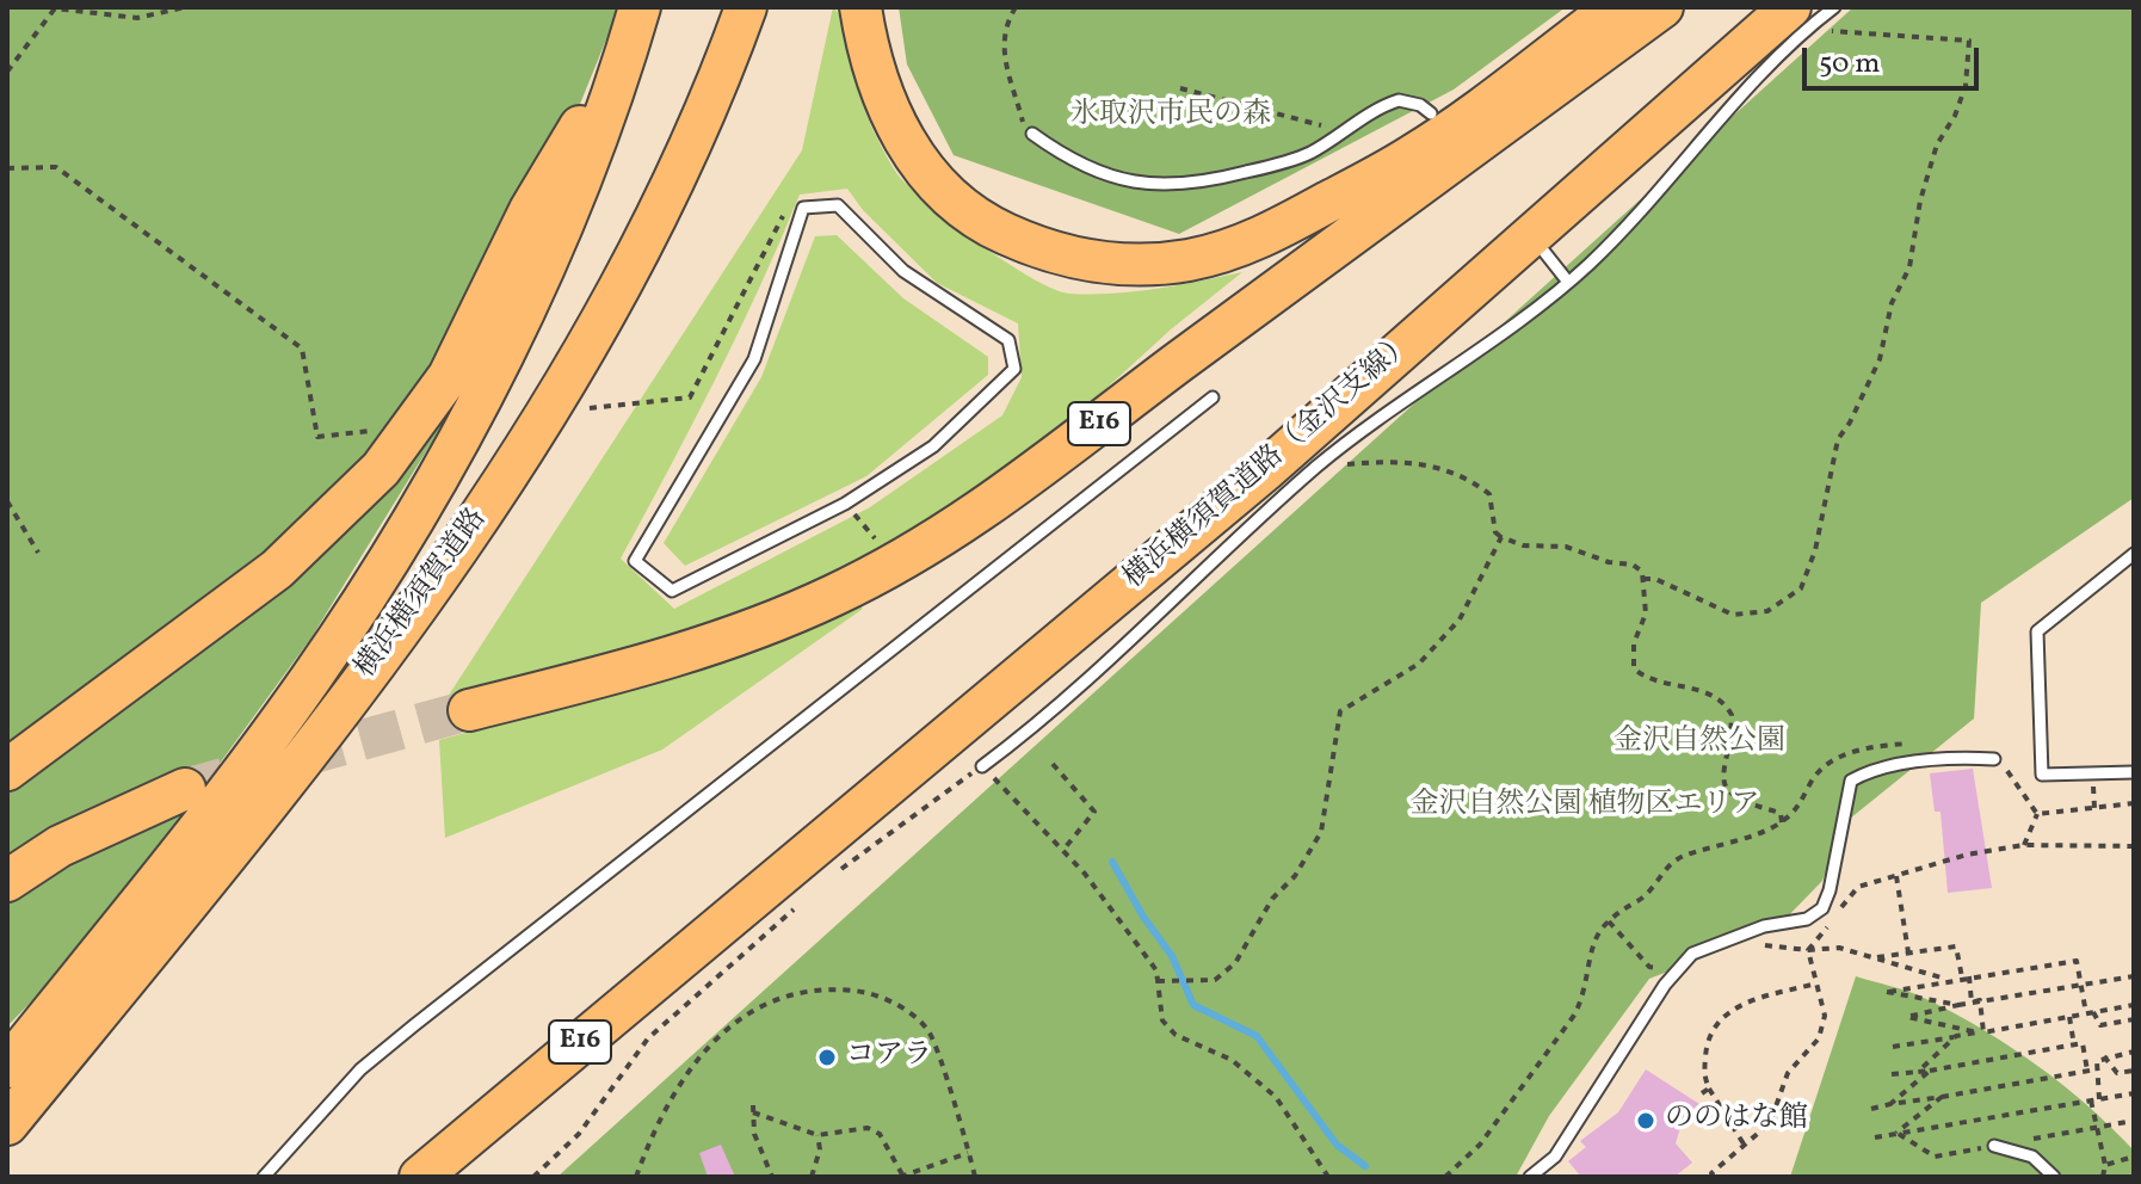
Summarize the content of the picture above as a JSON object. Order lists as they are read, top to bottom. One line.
{"streets":{"highway":["E16","横浜横須賀道路（金沢支線）","横浜横須賀道路"]},"crossings":[["E16","横浜横須賀道路（金沢支線）"]],"parks":["氷取沢市民の森","金沢自然公園","金沢自然公園 植物区エリア"],"places":["コアラ","ののはな館"],"scale_bar":"50 m"}
